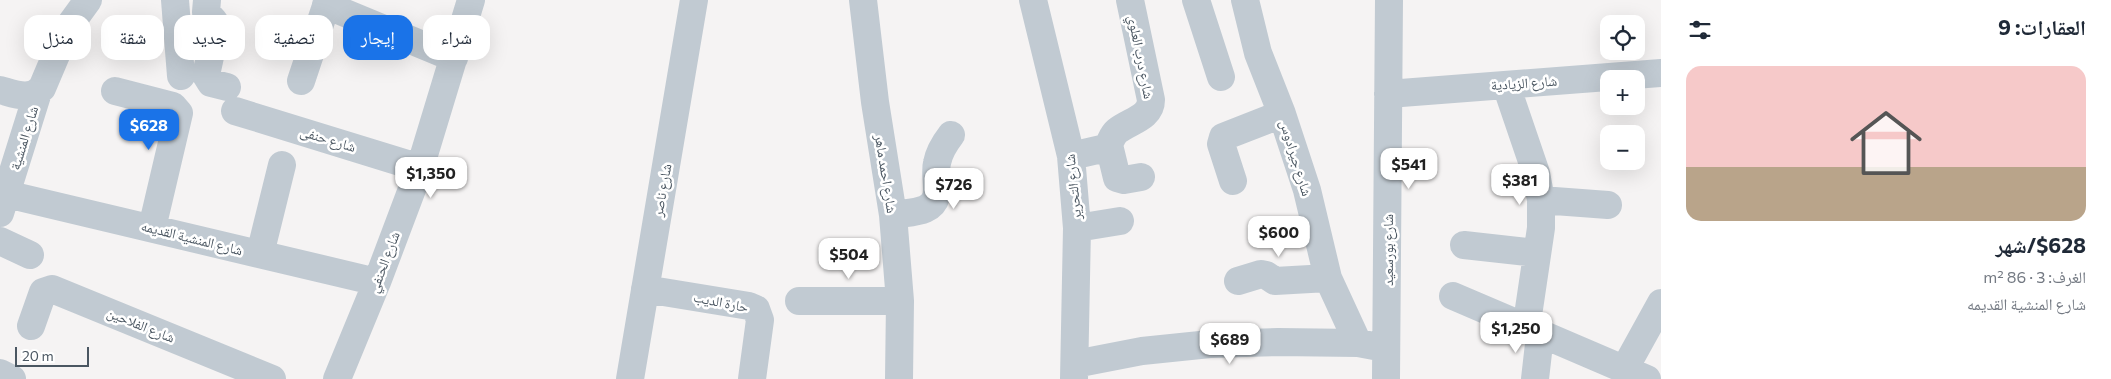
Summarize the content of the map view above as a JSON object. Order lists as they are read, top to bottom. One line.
{"streets":{"street":["شارع درب العلوي","شارع الزيادية","شارع المنشية","شارع حنفى","شارع جيرادوس","شارع احمد ماهر","شارع التحرير","شارع ناصر","شارع المنشية القديمه","شارع بورسعيد","شارع الحنفي","حارة الديب","شارع الفلاحين"]},"crossings":[["شارع الزيادية","شارع بورسعيد"],["شارع المنشية","شارع المنشية القديمه"],["شارع حنفى","شارع الحنفي"],["شارع ناصر","حارة الديب"],["شارع المنشية القديمه","شارع الحنفي"]],"scale_bar":"20 m","page":{"heading":"العقارات: 9","map_buttons":["+","−"],"chip":["شراء","إيجار","تصفية","جديد","شقة","منزل"],"list":[{"name":"$628/شهر","note":"الغرف: 3 · 86 m² · شارع المنشية القديمه"}],"price":["$628","$541","$1,350","$381","$726","$600","$504","$1,250","$689"],"scale":"20 m"}}
